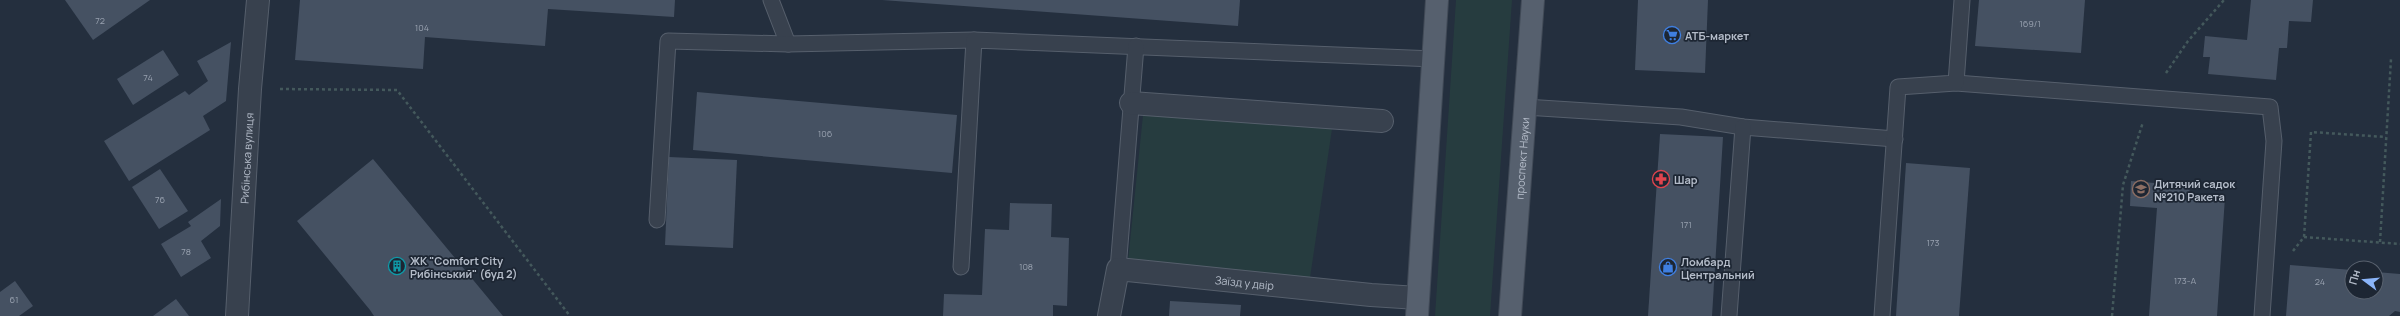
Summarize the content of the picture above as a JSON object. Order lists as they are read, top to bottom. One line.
{"streets":{"main road":["проспект Науки"],"street":["Рибінська вулиця","Заїзд у двір"]},"places":{"supermarket":["АТБ-маркет"],"pharmacy":["Шар"],"school or university":["Дитячий садок №210 Ракета"],"building":["ЖК \"Comfort City Рибінський\" (буд 2)"],"shop":["Ломбард Центральний"]},"house_numbers":["72","169/1","104","74","106","76","171","173","78","108","173-А","24","61"],"north":"left"}
